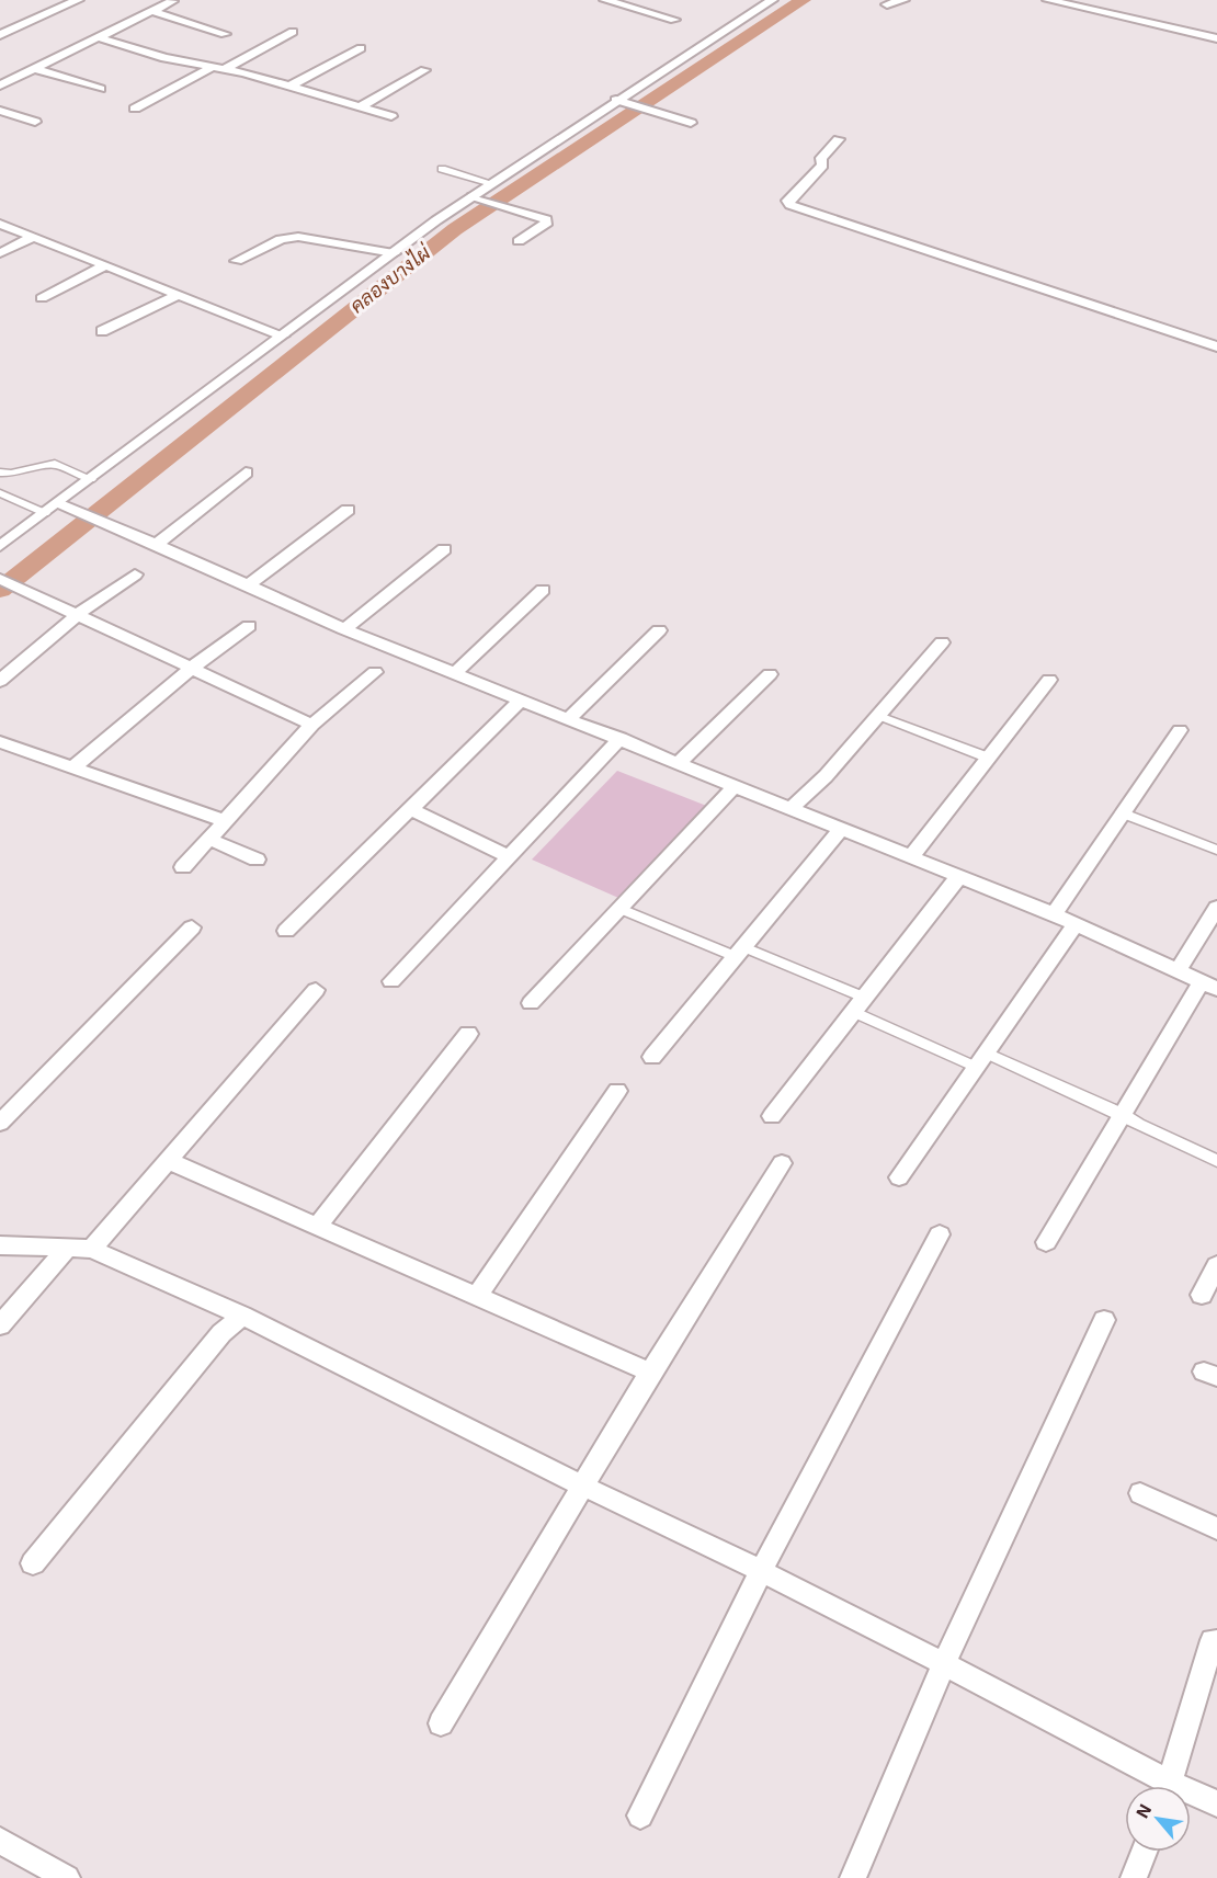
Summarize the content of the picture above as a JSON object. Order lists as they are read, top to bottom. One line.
{"water":["คลองบางไผ่"],"north":"top left"}
